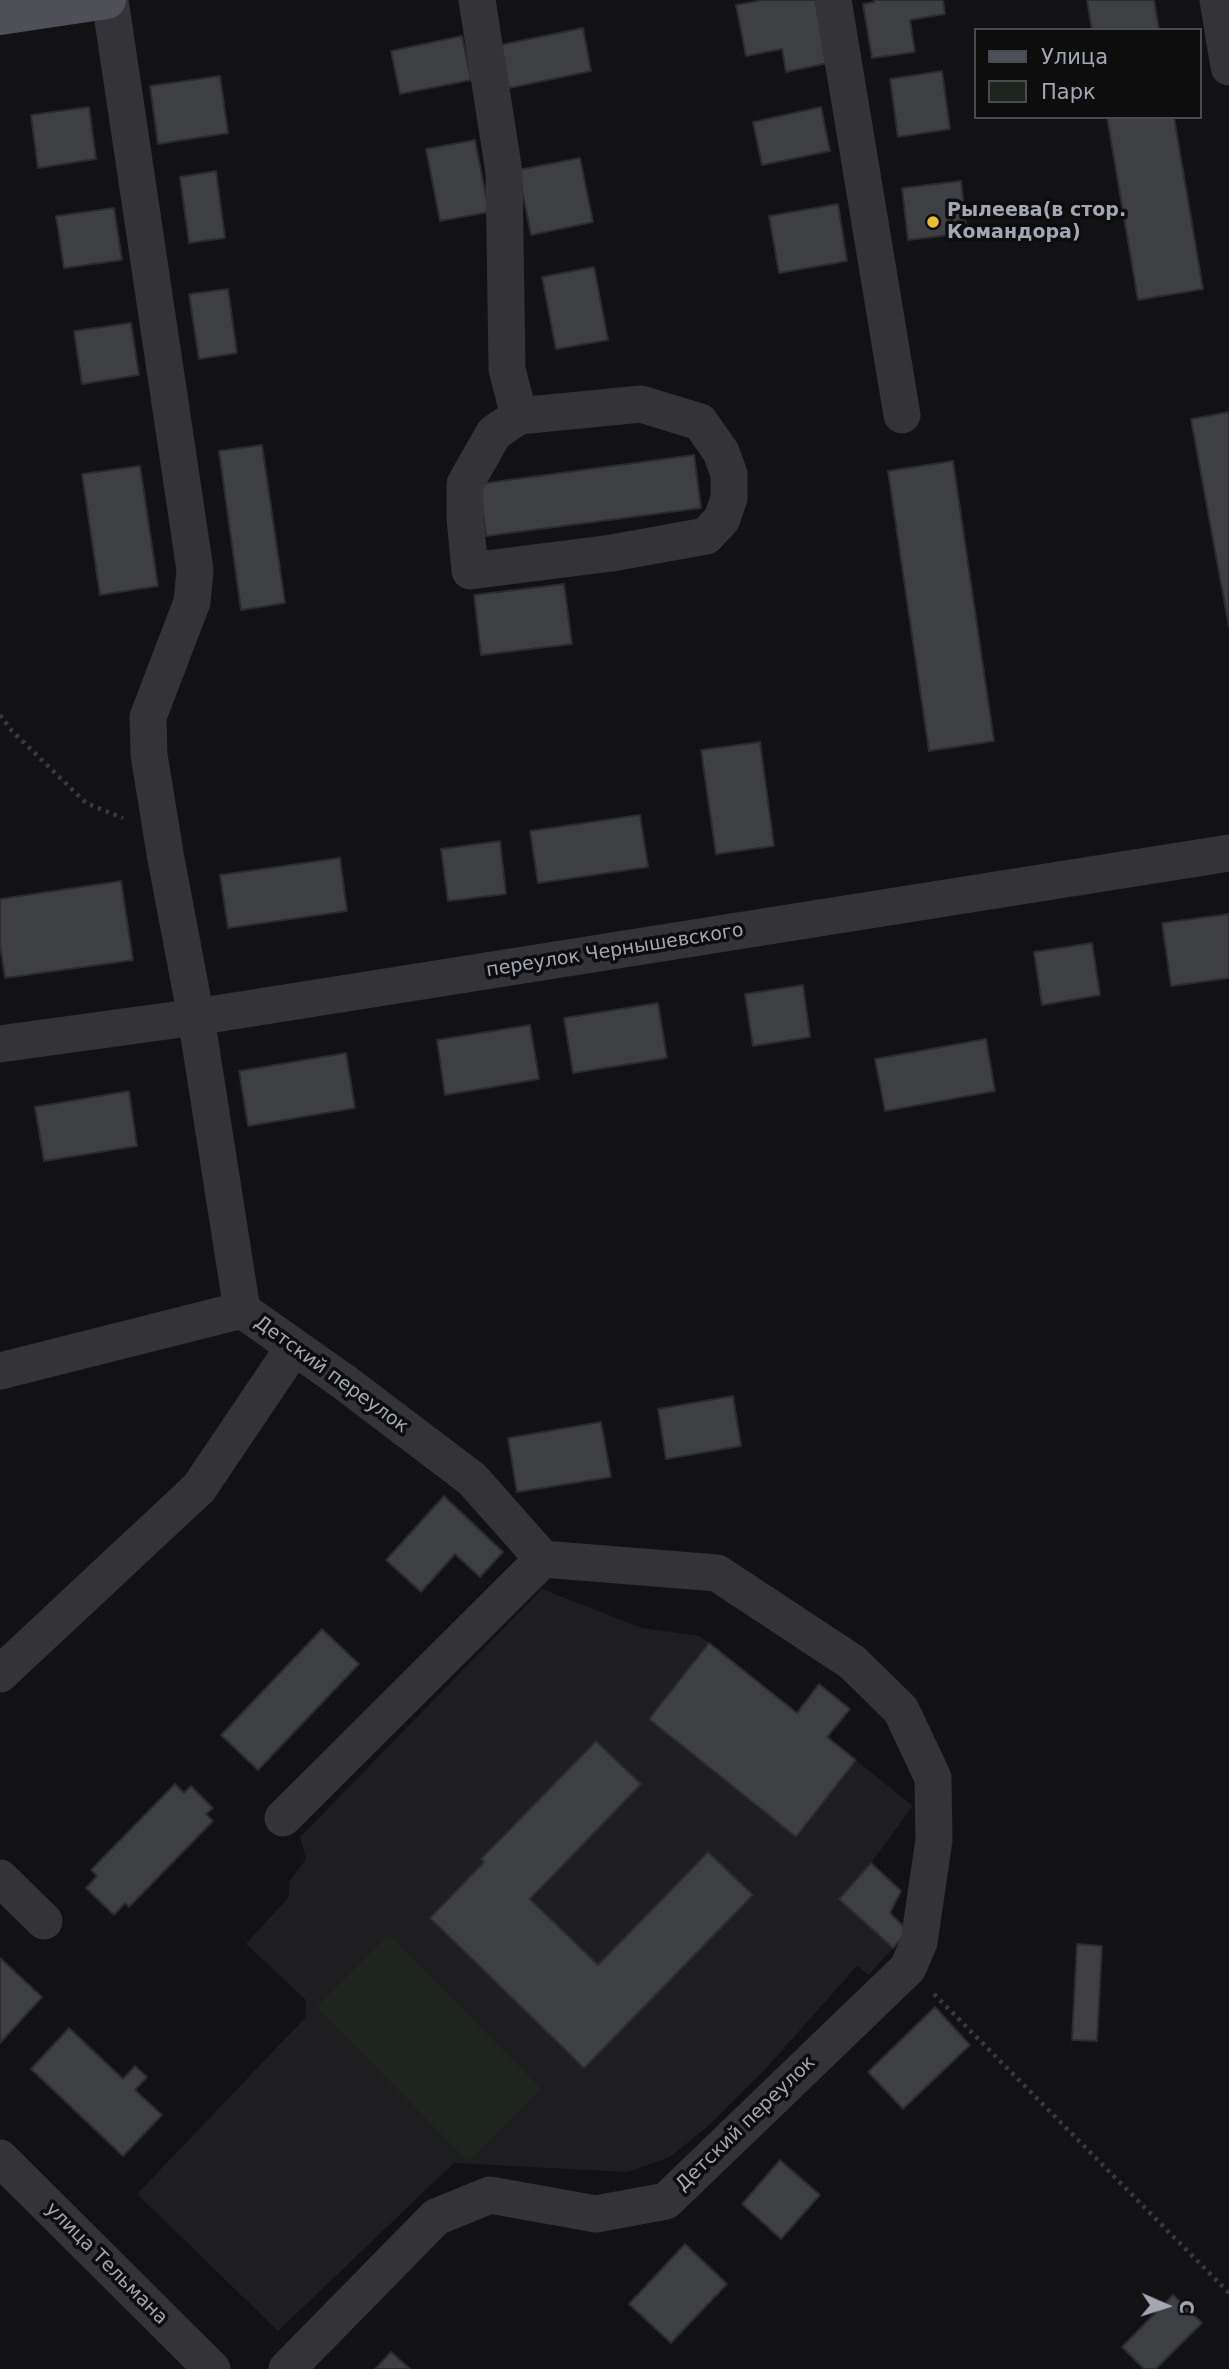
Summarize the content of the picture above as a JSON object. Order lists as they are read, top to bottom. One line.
{"streets":{"street":["переулок Чернышевского","Детский переулок","улица Тельмана"]},"crossings":[["переулок Чернышевского","Детский переулок"]],"places":["Рылеева(в стор. Командора)"],"legend":["Улица","Парк"],"north":"right"}
